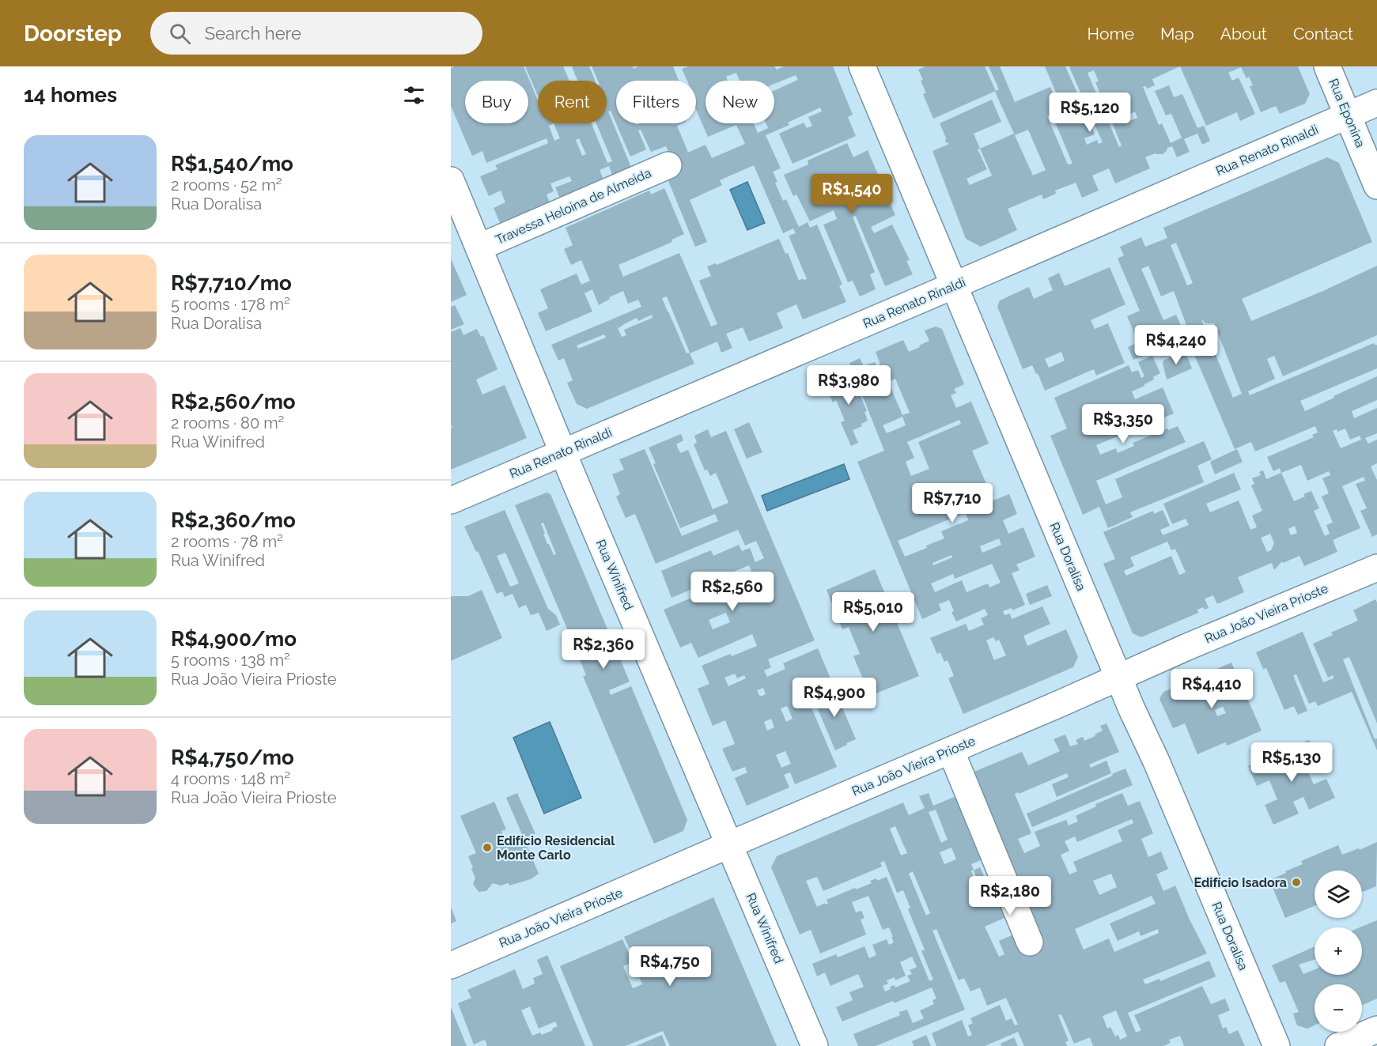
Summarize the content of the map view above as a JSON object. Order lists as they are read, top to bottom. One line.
{"streets":{"street":["Rua Eponina","Rua Renato Rinaldi","Travessa Heloina de Almeida","Rua Doralisa","Rua Winifred","Rua João Vieira Prioste"]},"crossings":[["Rua Eponina","Rua Renato Rinaldi"],["Rua Renato Rinaldi","Rua Doralisa"],["Rua Renato Rinaldi","Rua Winifred"],["Travessa Heloina de Almeida","Rua Winifred"],["Rua Doralisa","Rua João Vieira Prioste"],["Rua Winifred","Rua João Vieira Prioste"]],"places":["Edifício Residencial Monte Carlo","Edifício Isadora"],"page":{"header":"Doorstep","search":"Search here","nav":["Home","Map","About","Contact"],"heading":"14 homes","chip":["Buy","Rent","Filters","New"],"price":["R$5,120","R$1,540","R$4,240","R$3,980","R$3,350","R$7,710","R$2,560","R$5,010","R$2,360","R$4,410","R$4,900","R$5,130","R$2,180","R$4,750"],"list":[{"name":"R$1,540/mo","note":"2 rooms · 52 m² · Rua Doralisa"},{"name":"R$7,710/mo","note":"5 rooms · 178 m² · Rua Doralisa"},{"name":"R$2,560/mo","note":"2 rooms · 80 m² · Rua Winifred"},{"name":"R$2,360/mo","note":"2 rooms · 78 m² · Rua Winifred"},{"name":"R$4,900/mo","note":"5 rooms · 138 m² · Rua João Vieira Prioste"},{"name":"R$4,750/mo","note":"4 rooms · 148 m² · Rua João Vieira Prioste"}],"map_buttons":["+","−"]}}
